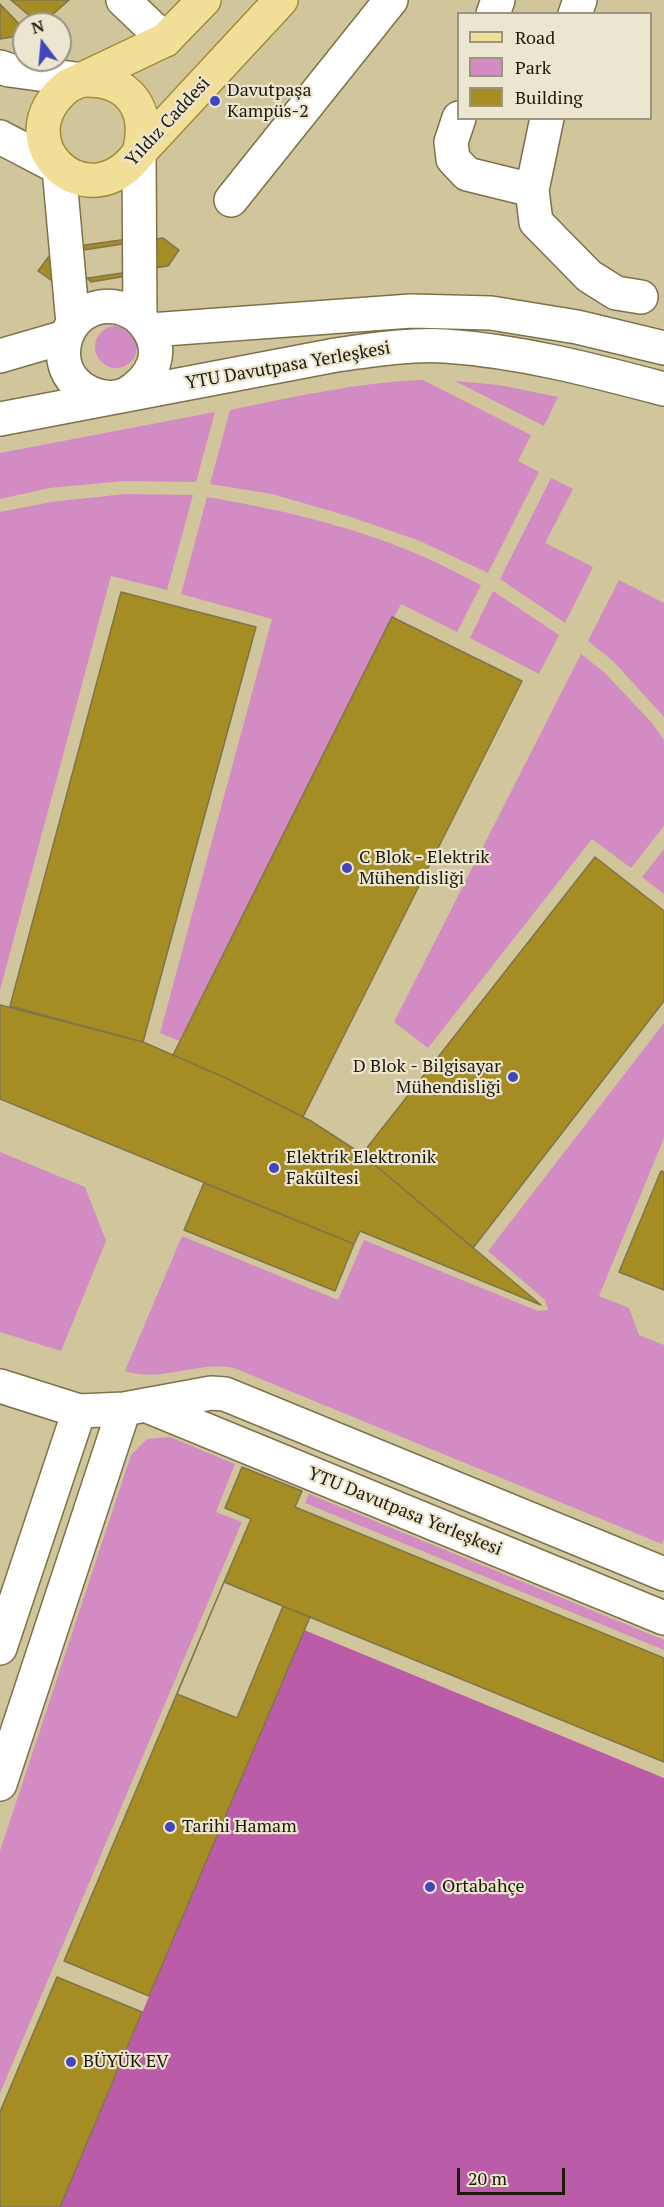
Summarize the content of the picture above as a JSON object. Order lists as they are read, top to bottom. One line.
{"streets":{"main road":["Yıldız Caddesi","YTU Davutpasa Yerleşkesi"]},"crossings":[["Yıldız Caddesi","YTU Davutpasa Yerleşkesi"]],"places":["Davutpaşa Kampüs-2","C Blok - Elektrik Mühendisliği","D Blok - Bilgisayar Mühendisliği","Elektrik Elektronik Fakültesi","Tarihi Hamam","Ortabahçe","BÜYÜK EV"],"legend":["Road","Park","Building"],"scale_bar":"20 m","north":"top"}
